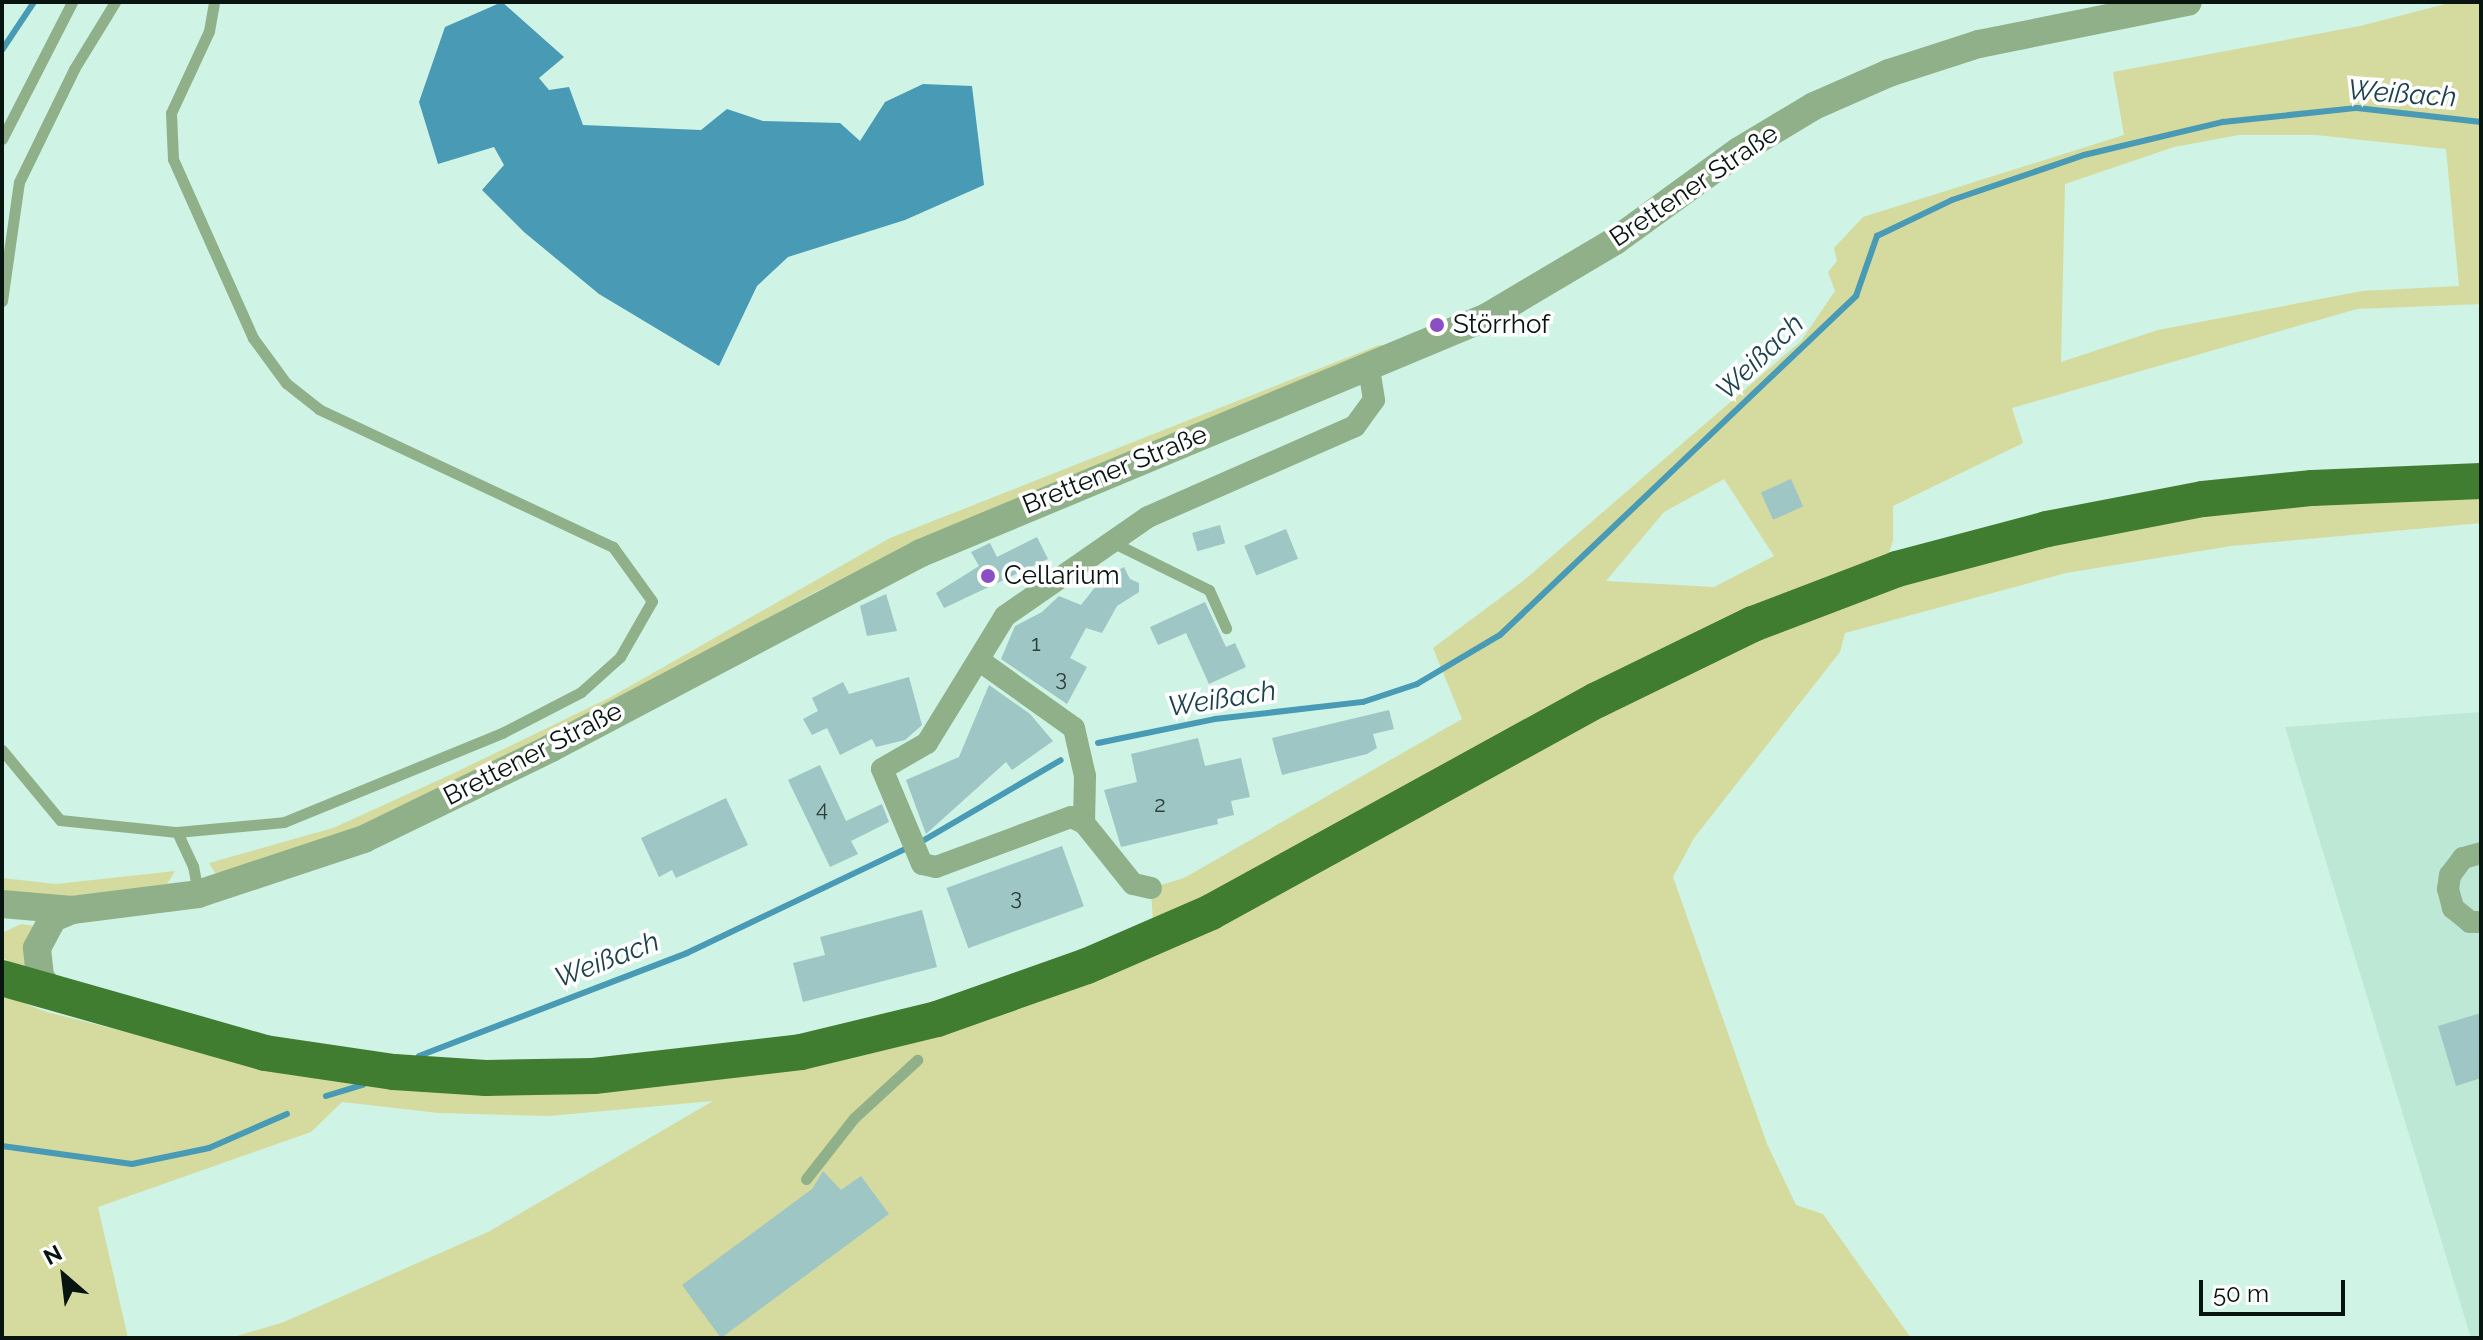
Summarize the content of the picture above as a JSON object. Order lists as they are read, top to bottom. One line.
{"streets":{"street":["Brettener Straße"]},"water":["Weißach"],"places":["Störrhof","Cellarium"],"house_numbers":["1","3","2","4","3"],"scale_bar":"50 m","north":"top left"}
